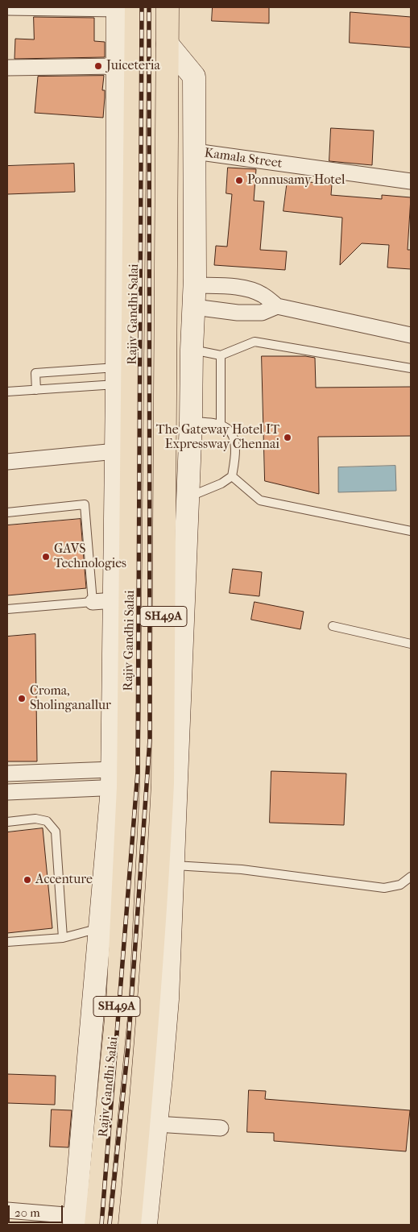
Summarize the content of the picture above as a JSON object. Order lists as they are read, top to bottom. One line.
{"streets":{"main road":["Rajiv Gandhi Salai","SH49A"],"street":["Kamala Street"]},"places":["Juiceteria","Ponnusamy Hotel","The Gateway Hotel IT Expressway Chennai","GAVS Technologies","Croma, Sholinganallur","Accenture"],"scale_bar":"20 m"}
